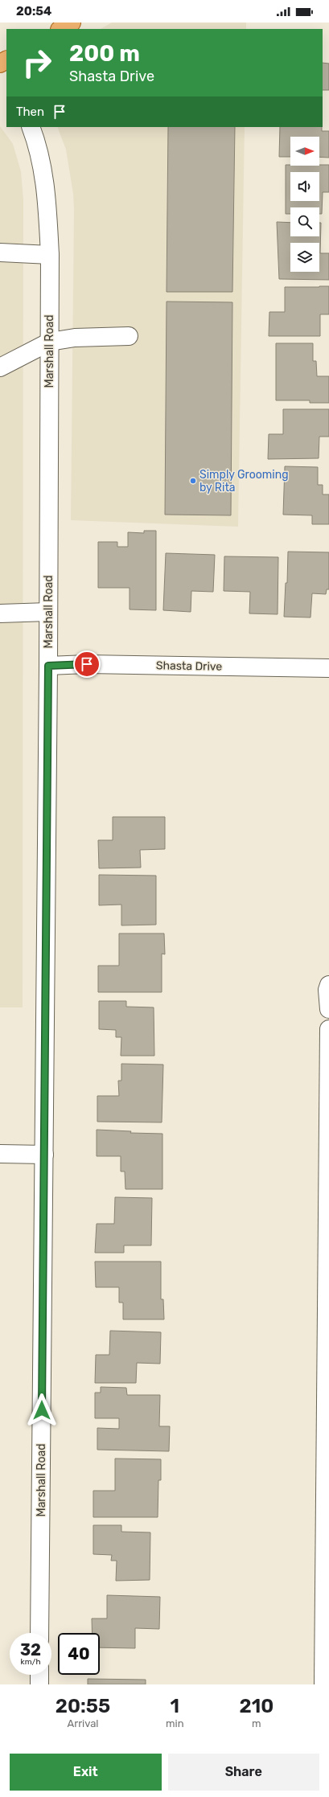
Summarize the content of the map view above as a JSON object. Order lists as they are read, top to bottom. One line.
{"streets":{"street":["Marshall Road","Shasta Drive"]},"crossings":[["Marshall Road","Shasta Drive"]],"places":["Simply Grooming by Rita"],"north":"right","page":{"status":"20:54","turn":["200 m","Shasta Drive"],"then":"Then","speed":"32 km/h","limit":"40","eta":["20:55","Arrival","1","min","210","m"],"buttons":["Exit","Share"]}}
